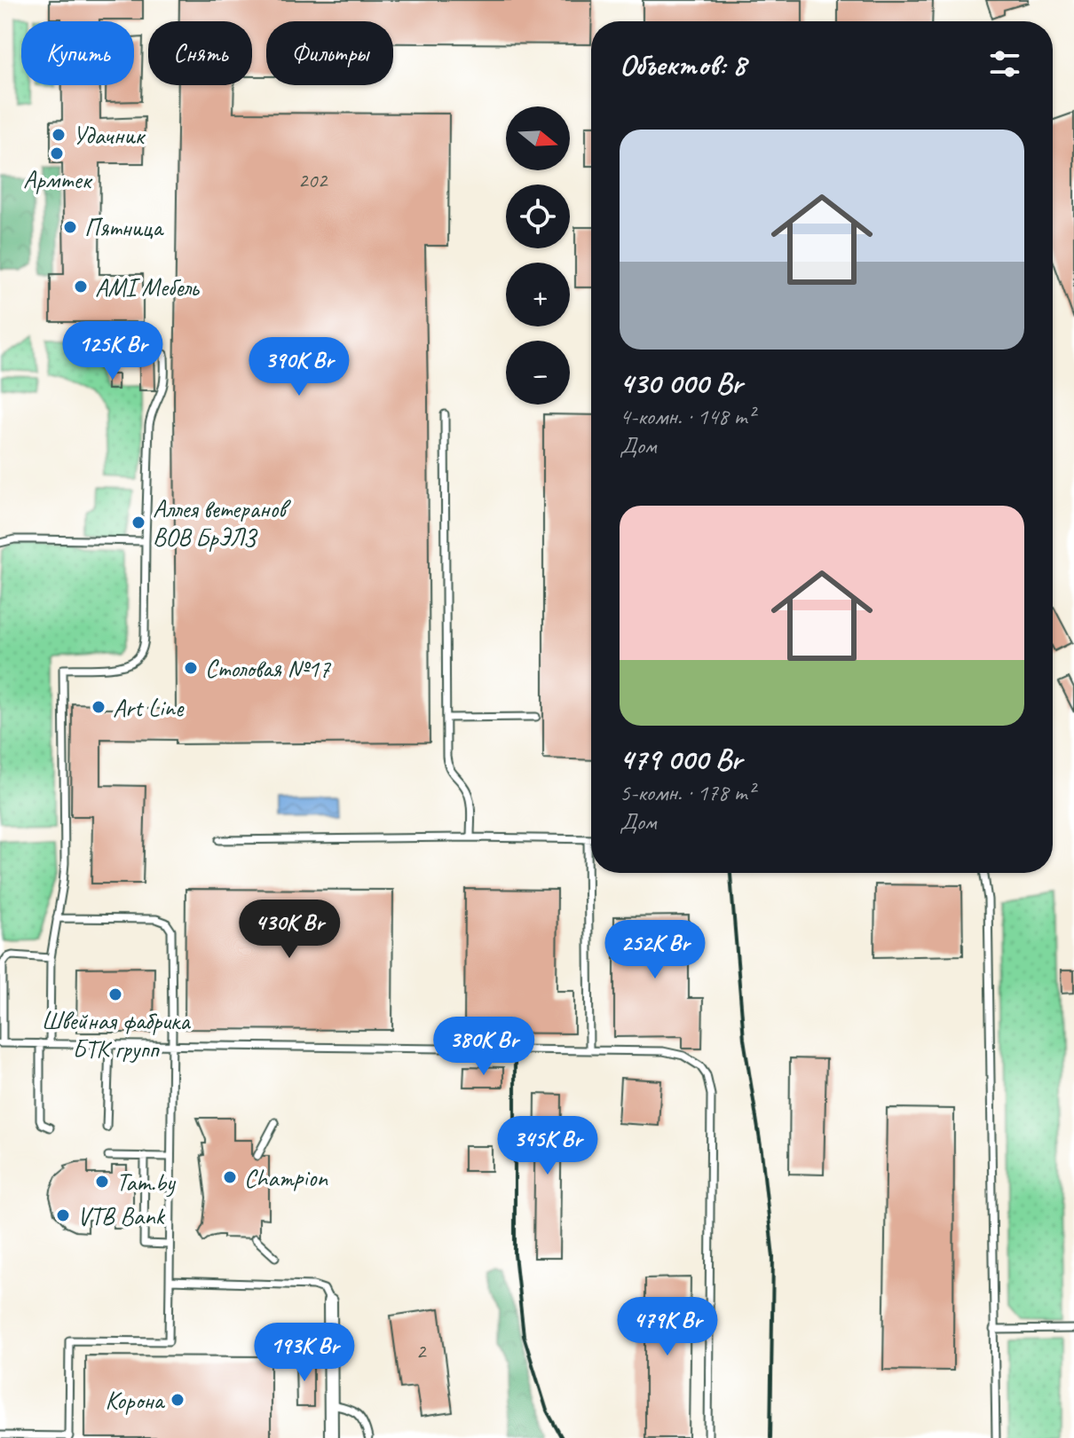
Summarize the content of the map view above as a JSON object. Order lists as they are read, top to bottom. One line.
{"places":["Удачник","Армтек","Пятница","AMI Мебель","Аллея ветеранов ВОВ БрЭЛЗ","Столовая №17","Art Line","Швейная фабрика БТК групп","Champion","Tam.by","VTB Bank","Корона"],"house_numbers":["202","2"],"north":"right","page":{"chip":["Купить","Снять","Фильтры"],"heading":"Объектов: 8","map_buttons":["+","−"],"list":[{"name":"430 000 Br","note":"4-комн. · 148 m² · Дом"},{"name":"479 000 Br","note":"5-комн. · 178 m² · Дом"}],"price":["125K Br","390K Br","430K Br","252K Br","380K Br","345K Br","479K Br","193K Br"]}}
